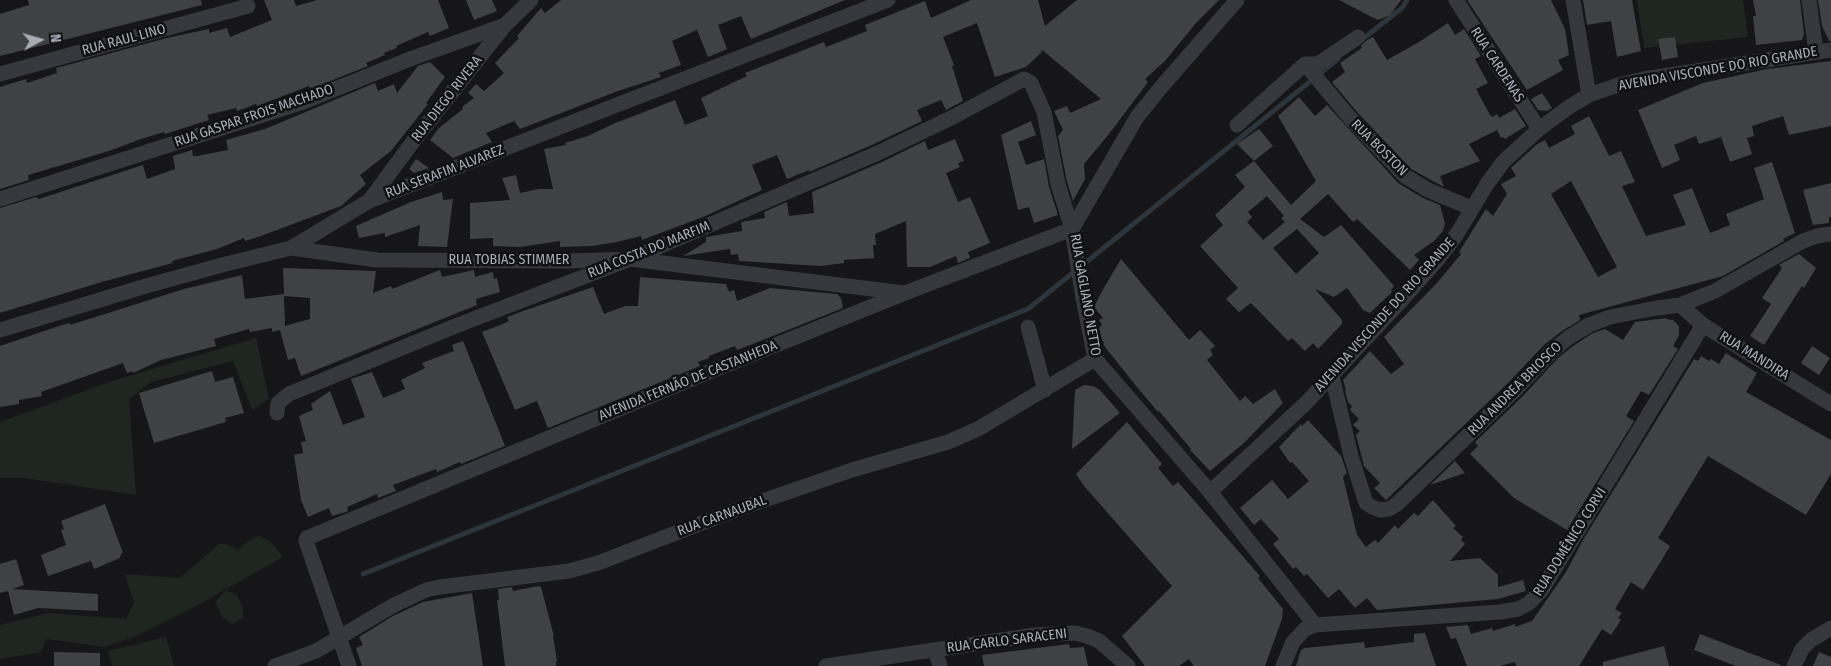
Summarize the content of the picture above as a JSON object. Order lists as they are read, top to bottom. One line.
{"streets":{"street":["RUA RAUL LINO","RUA CARDENAS","AVENIDA VISCONDE DO RIO GRANDE","RUA DIEGO RIVERA","RUA GASPAR FROIS MACHADO","RUA BOSTON","RUA SERAFIM ALVAREZ","RUA COSTA DO MARFIM","RUA TOBIAS STIMMER","RUA GAGLIANO NETTO","RUA MANDIRA","AVENIDA FERNÃO DE CASTANHEDA","RUA ANDREA BRIOSCO","RUA CARNAUBAL","RUA DOMÊNICO CORVI","RUA CARLO SARACENI"]},"crossings":[["RUA CARDENAS","AVENIDA VISCONDE DO RIO GRANDE"],["AVENIDA VISCONDE DO RIO GRANDE","RUA BOSTON"],["AVENIDA VISCONDE DO RIO GRANDE","RUA GAGLIANO NETTO"],["AVENIDA VISCONDE DO RIO GRANDE","RUA ANDREA BRIOSCO"],["RUA DIEGO RIVERA","RUA GASPAR FROIS MACHADO"],["RUA DIEGO RIVERA","RUA SERAFIM ALVAREZ"],["RUA SERAFIM ALVAREZ","RUA TOBIAS STIMMER"],["RUA COSTA DO MARFIM","RUA TOBIAS STIMMER"],["RUA COSTA DO MARFIM","RUA GAGLIANO NETTO"],["RUA COSTA DO MARFIM","AVENIDA FERNÃO DE CASTANHEDA"],["RUA TOBIAS STIMMER","AVENIDA FERNÃO DE CASTANHEDA"],["RUA GAGLIANO NETTO","AVENIDA FERNÃO DE CASTANHEDA"],["RUA GAGLIANO NETTO","RUA CARNAUBAL"],["RUA GAGLIANO NETTO","RUA DOMÊNICO CORVI"],["RUA MANDIRA","RUA ANDREA BRIOSCO"],["RUA MANDIRA","RUA DOMÊNICO CORVI"],["AVENIDA FERNÃO DE CASTANHEDA","RUA CARNAUBAL"]],"north":"right"}
